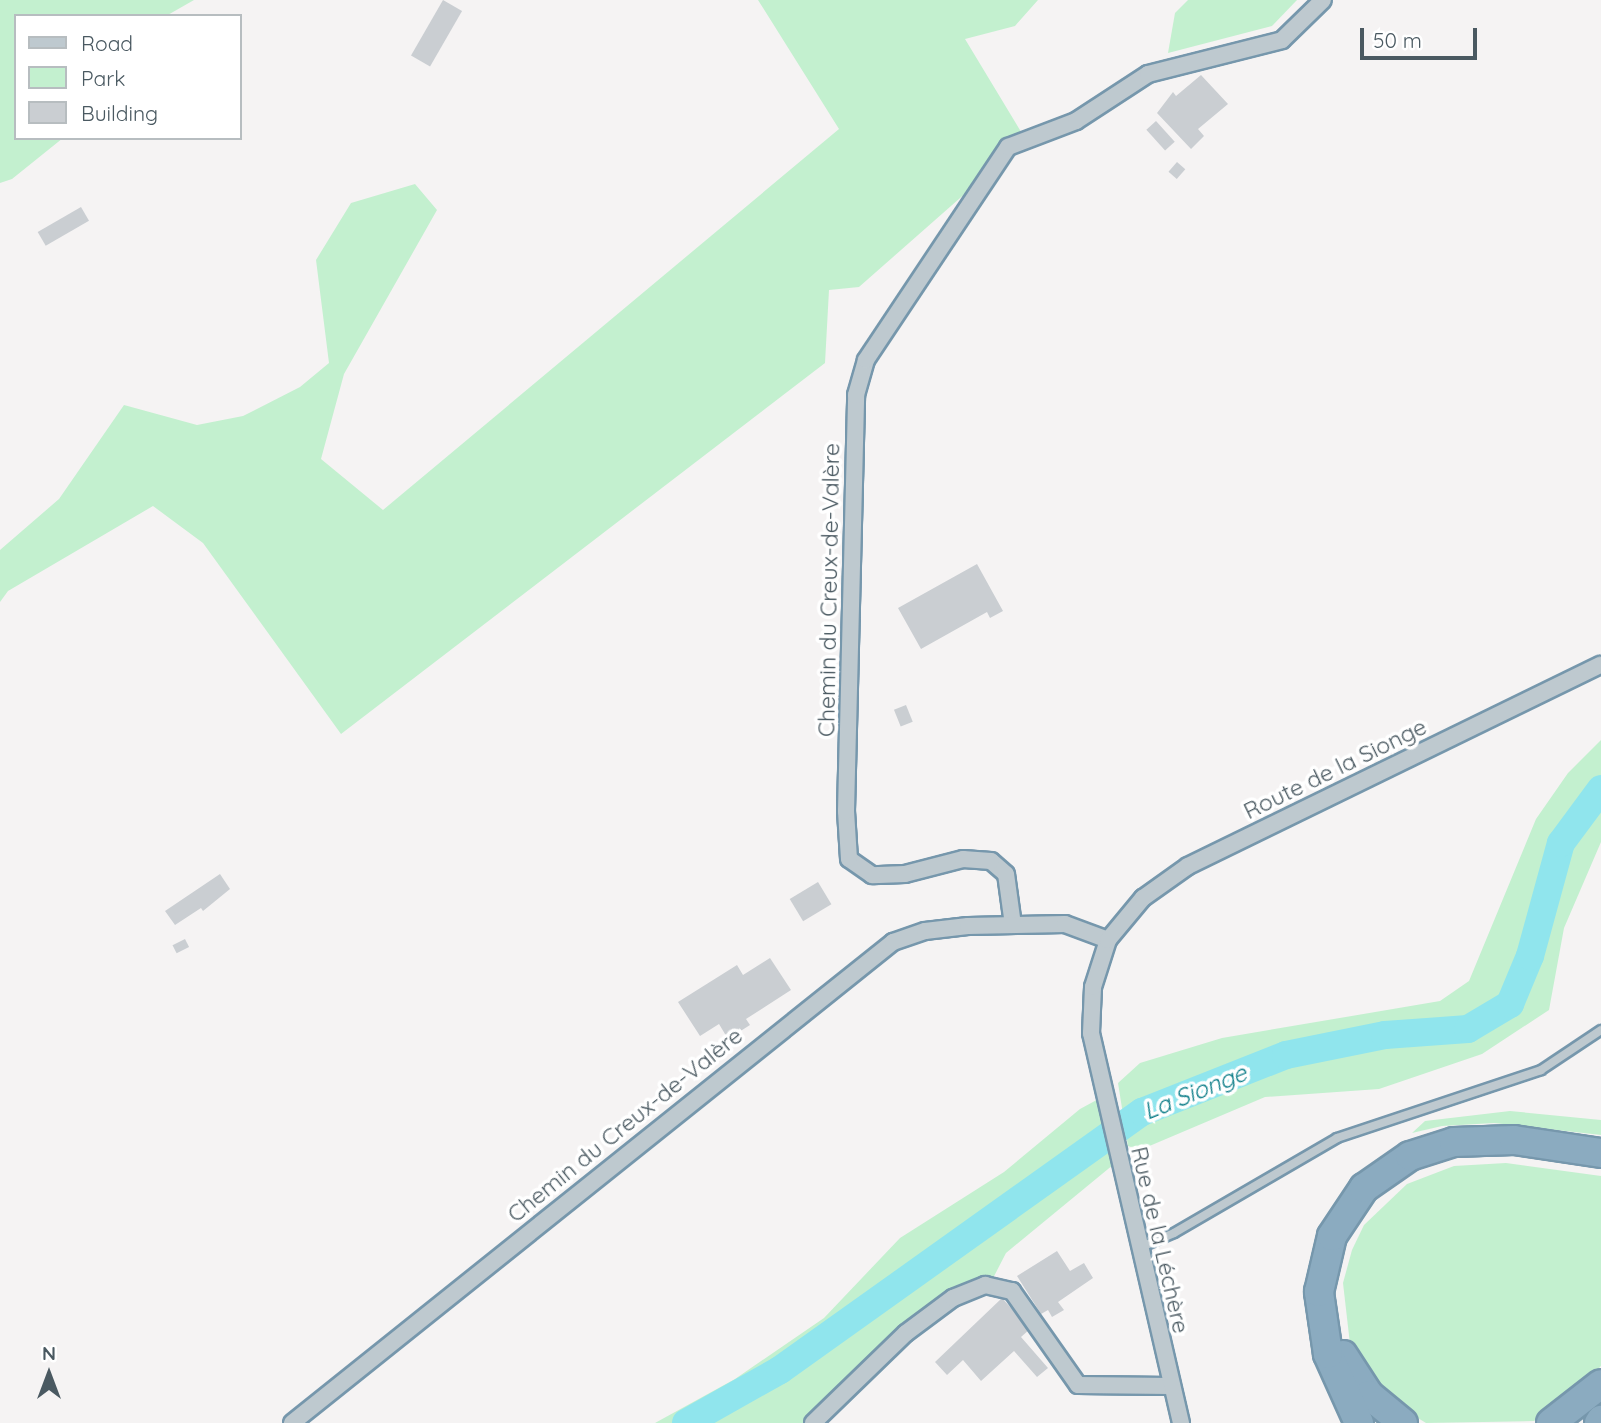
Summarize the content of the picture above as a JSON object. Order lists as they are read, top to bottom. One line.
{"streets":{"street":["Chemin du Creux-de-Valère","Route de la Sionge","Rue de la Léchère"]},"crossings":[["Chemin du Creux-de-Valère","Route de la Sionge"],["Chemin du Creux-de-Valère","Rue de la Léchère"],["Route de la Sionge","Rue de la Léchère"]],"water":["La Sionge"],"legend":["Road","Park","Building"],"scale_bar":"50 m","north":"top"}
